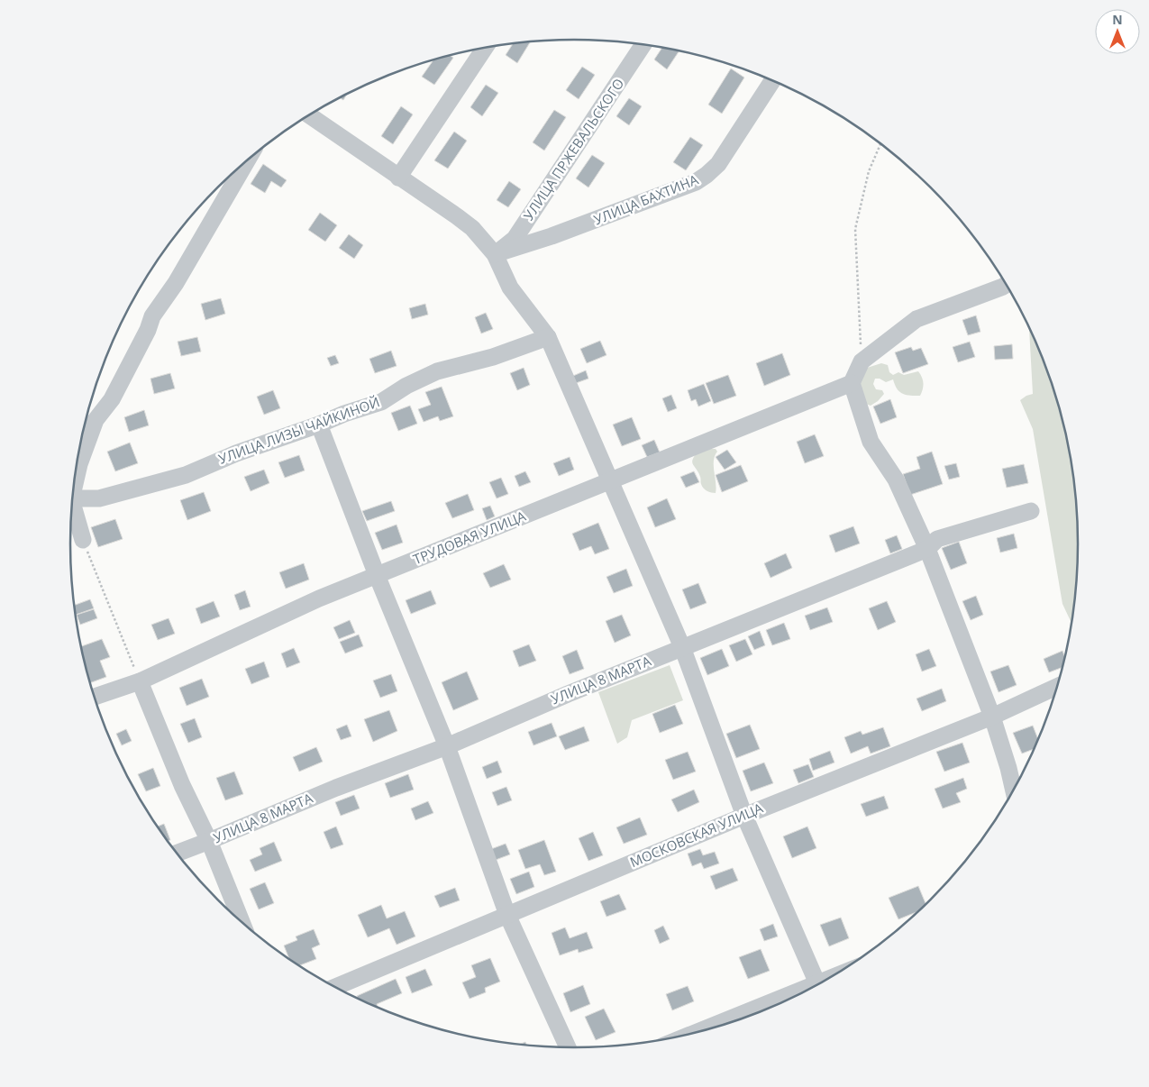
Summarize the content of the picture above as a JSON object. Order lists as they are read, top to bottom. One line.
{"streets":{"street":["УЛИЦА ПРЖЕВАЛЬСКОГО","УЛИЦА БАХТИНА","УЛИЦА ЛИЗЫ ЧАЙКИНОЙ","ТРУДОВАЯ УЛИЦА","УЛИЦА 8 МАРТА","МОСКОВСКАЯ УЛИЦА"]},"crossings":[["УЛИЦА ПРЖЕВАЛЬСКОГО","УЛИЦА БАХТИНА"]],"north":"top"}
